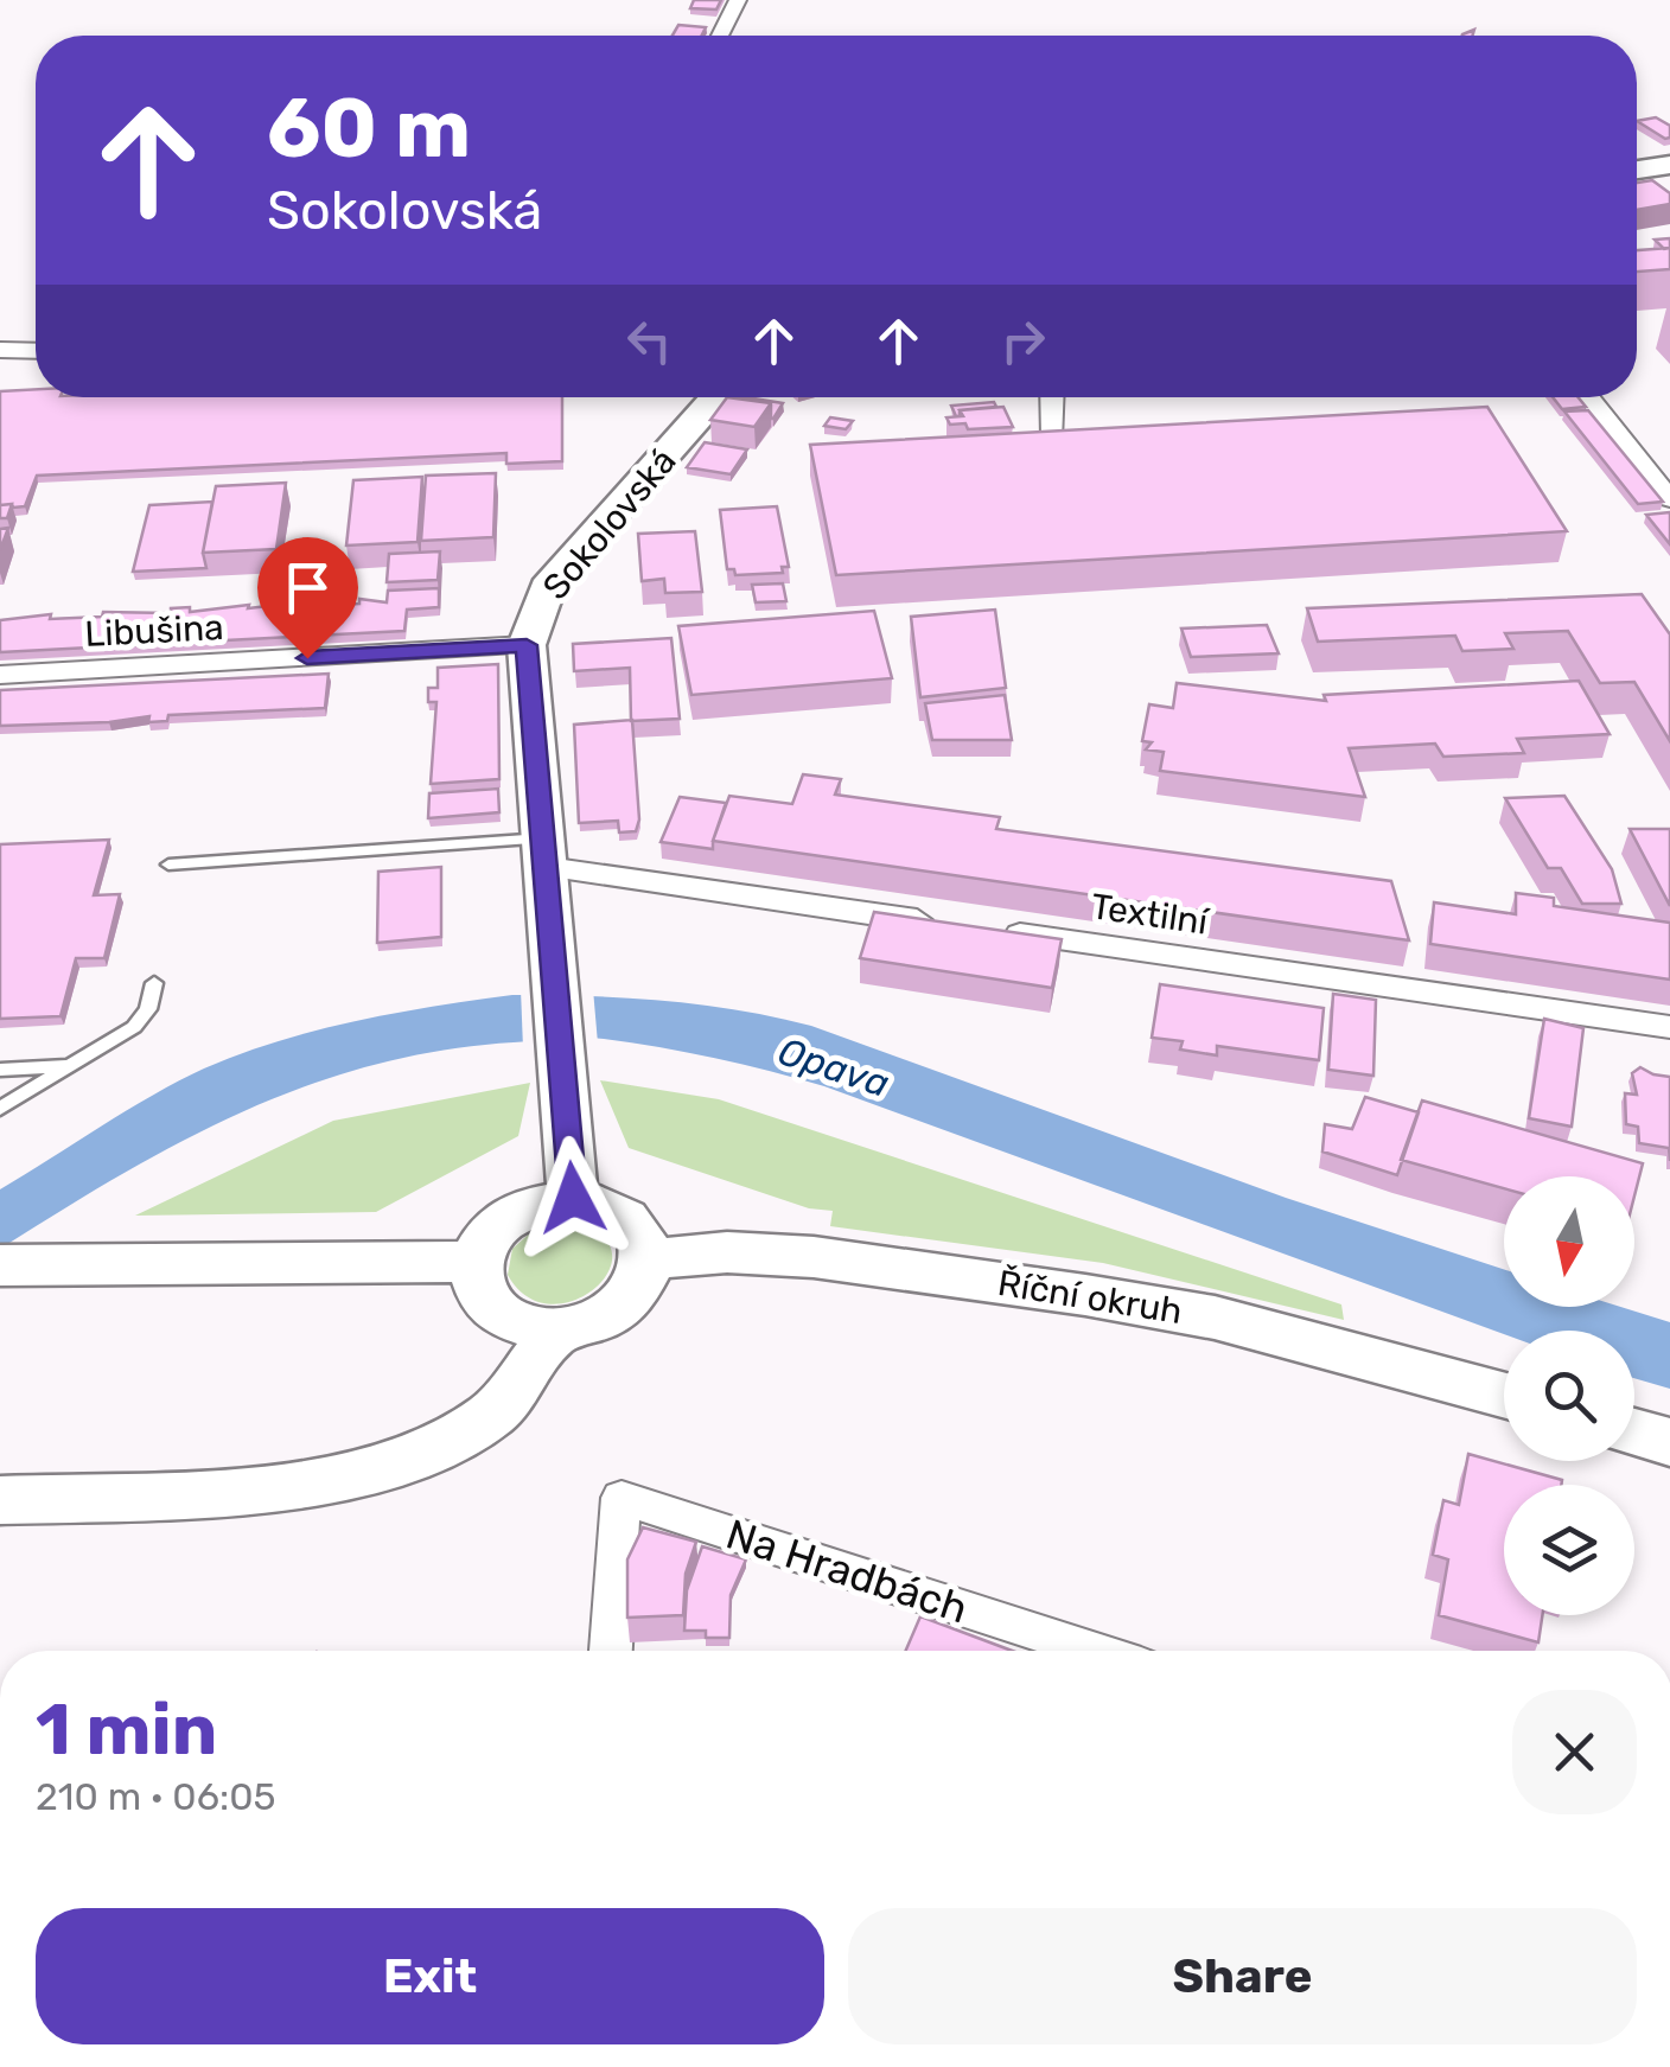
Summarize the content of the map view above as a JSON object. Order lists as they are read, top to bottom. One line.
{"streets":{"street":["Sokolovská","Libušina","Textilní","Říční okruh","Na Hradbách"]},"crossings":[["Sokolovská","Libušina"],["Sokolovská","Říční okruh"]],"water":["Opava"],"north":"bottom","page":{"turn":["60 m","Sokolovská"],"heading":["1 min","210 m · 06:05"],"buttons":["Exit","Share"]}}
